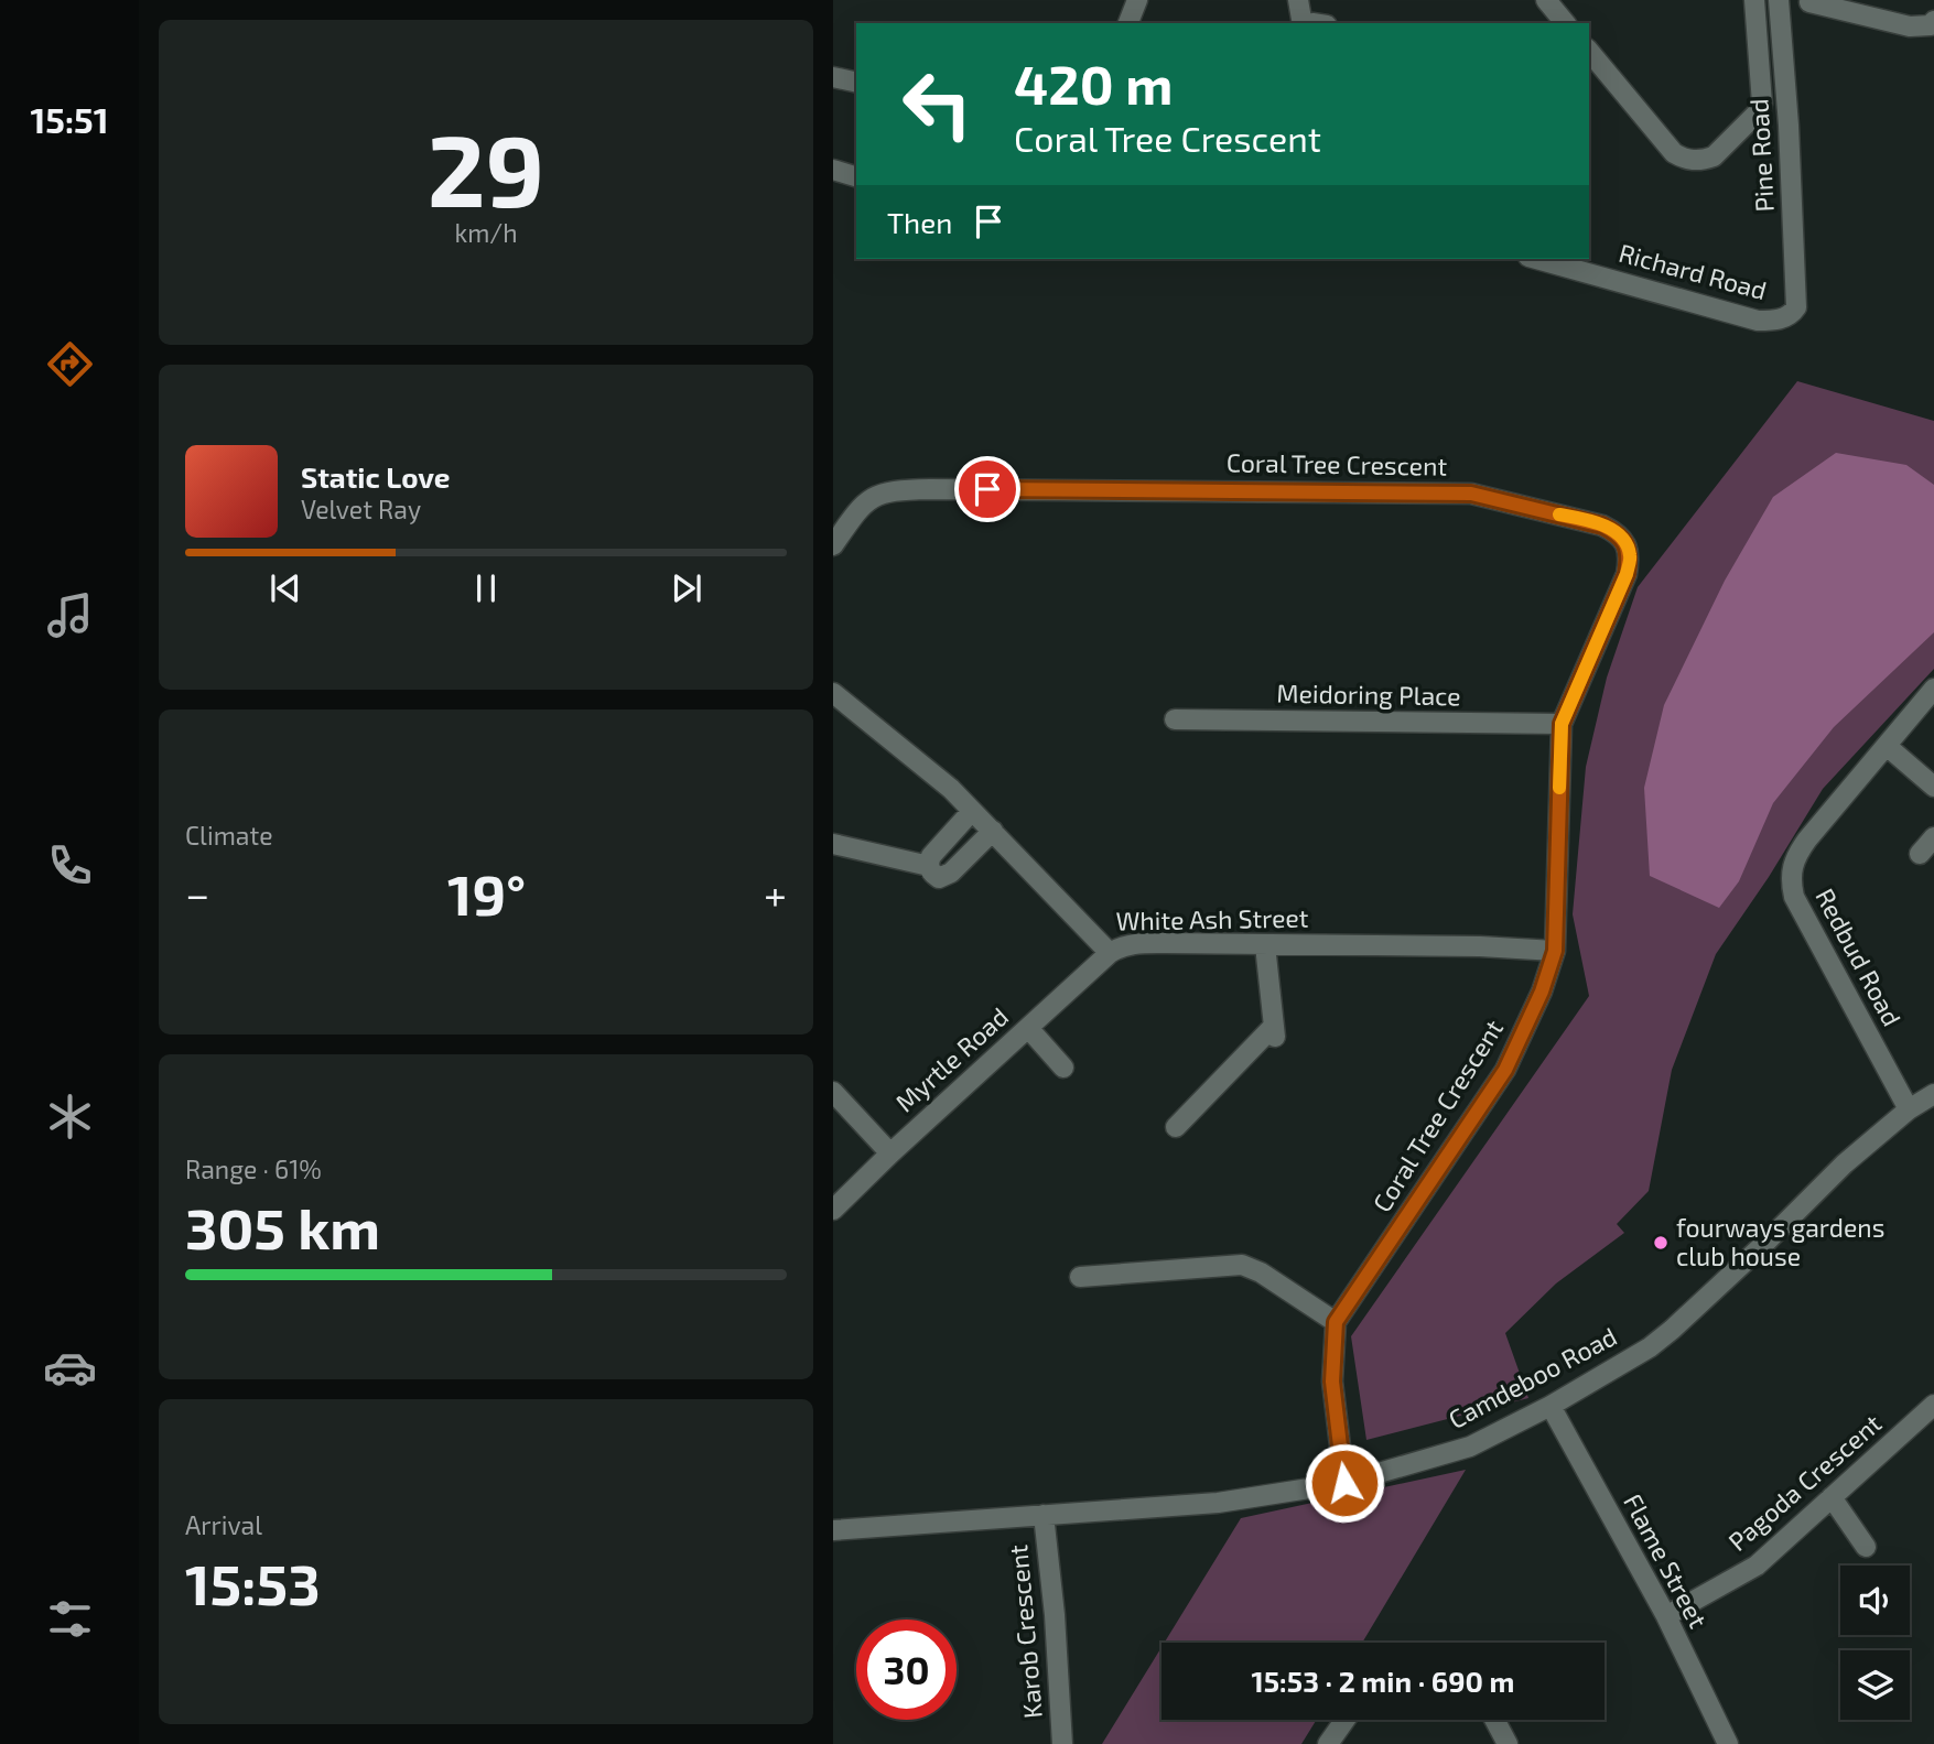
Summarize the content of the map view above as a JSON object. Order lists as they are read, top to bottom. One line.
{"streets":{"street":["Pine Road","Richard Road","Coral Tree Crescent","Meidoring Place","White Ash Street","Redbud Road","Myrtle Road","Camdeboo Road","Pagoda Crescent","Flame Street","Karob Crescent"]},"crossings":[["Pine Road","Richard Road"],["Coral Tree Crescent","Meidoring Place"],["Coral Tree Crescent","White Ash Street"],["White Ash Street","Myrtle Road"],["Redbud Road","Camdeboo Road"],["Camdeboo Road","Flame Street"],["Camdeboo Road","Karob Crescent"],["Pagoda Crescent","Flame Street"]],"places":["fourways gardens club house"],"page":{"tabs":"15:51","tile":[["29","km/h"],"Climate",["Range · 61%","305 km"],["Arrival","15:53"]],"turn":["420 m","Coral Tree Crescent"],"then":"Then","song":["Static Love","Velvet Ray"],"heat":["−","19°","+"],"limit":"30","trip":"15:53 · 2 min · 690 m"}}
